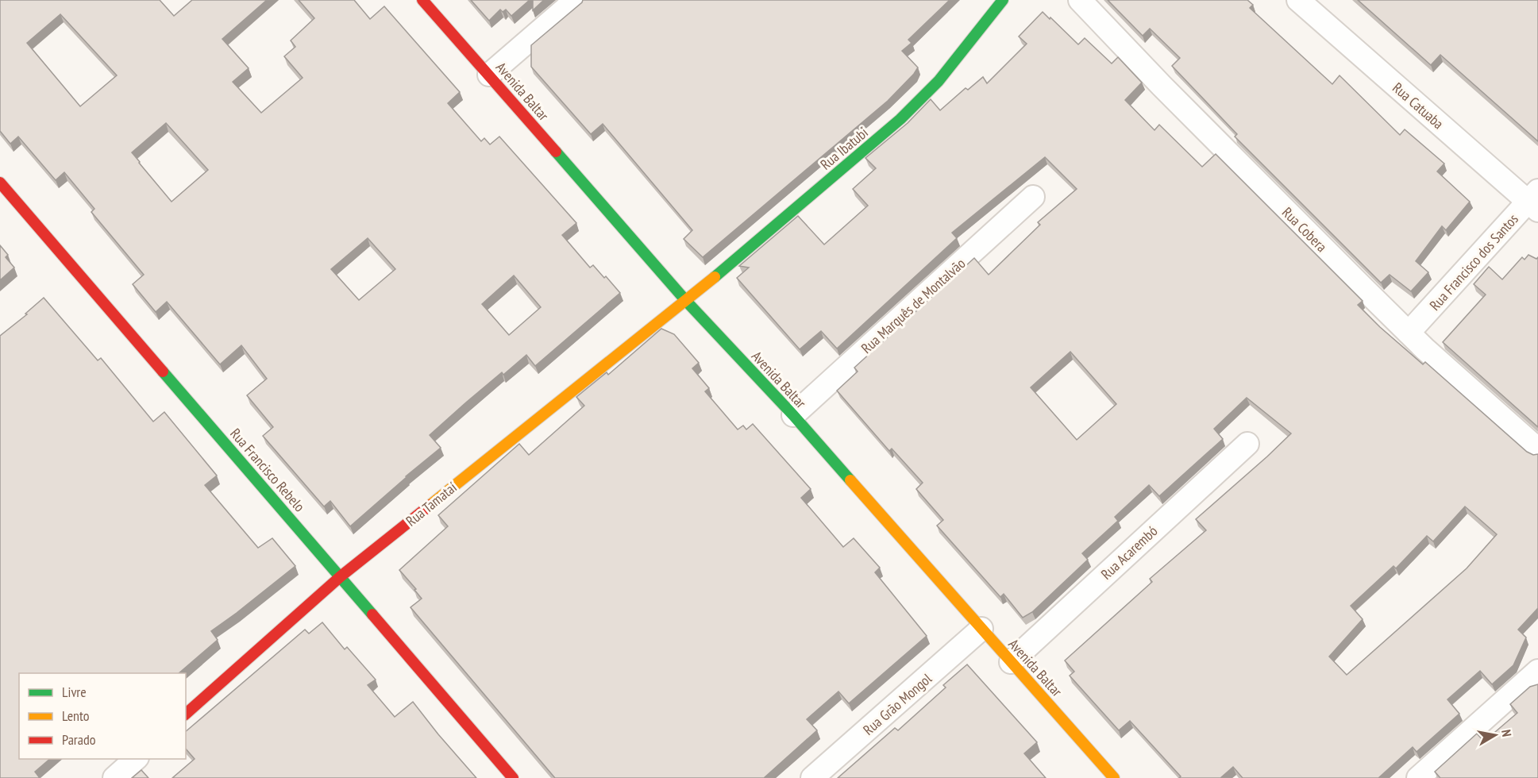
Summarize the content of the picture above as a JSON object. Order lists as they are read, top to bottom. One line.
{"streets":{"street":["Avenida Baltar","Rua Catuaba","Rua Ibatubi","Rua Cobera","Rua Francisco dos Santos","Rua Marquês de Montalvão","Rua Francisco Rebelo","Rua Tamataí","Rua Acarembó","Rua Grão Mongol"]},"crossings":[["Avenida Baltar","Rua Ibatubi"],["Avenida Baltar","Rua Marquês de Montalvão"],["Avenida Baltar","Rua Tamataí"],["Avenida Baltar","Rua Acarembó"],["Avenida Baltar","Rua Grão Mongol"],["Rua Catuaba","Rua Francisco dos Santos"],["Rua Ibatubi","Rua Tamataí"],["Rua Cobera","Rua Francisco dos Santos"],["Rua Francisco Rebelo","Rua Tamataí"]],"legend":["Livre","Lento","Parado"],"north":"right"}
